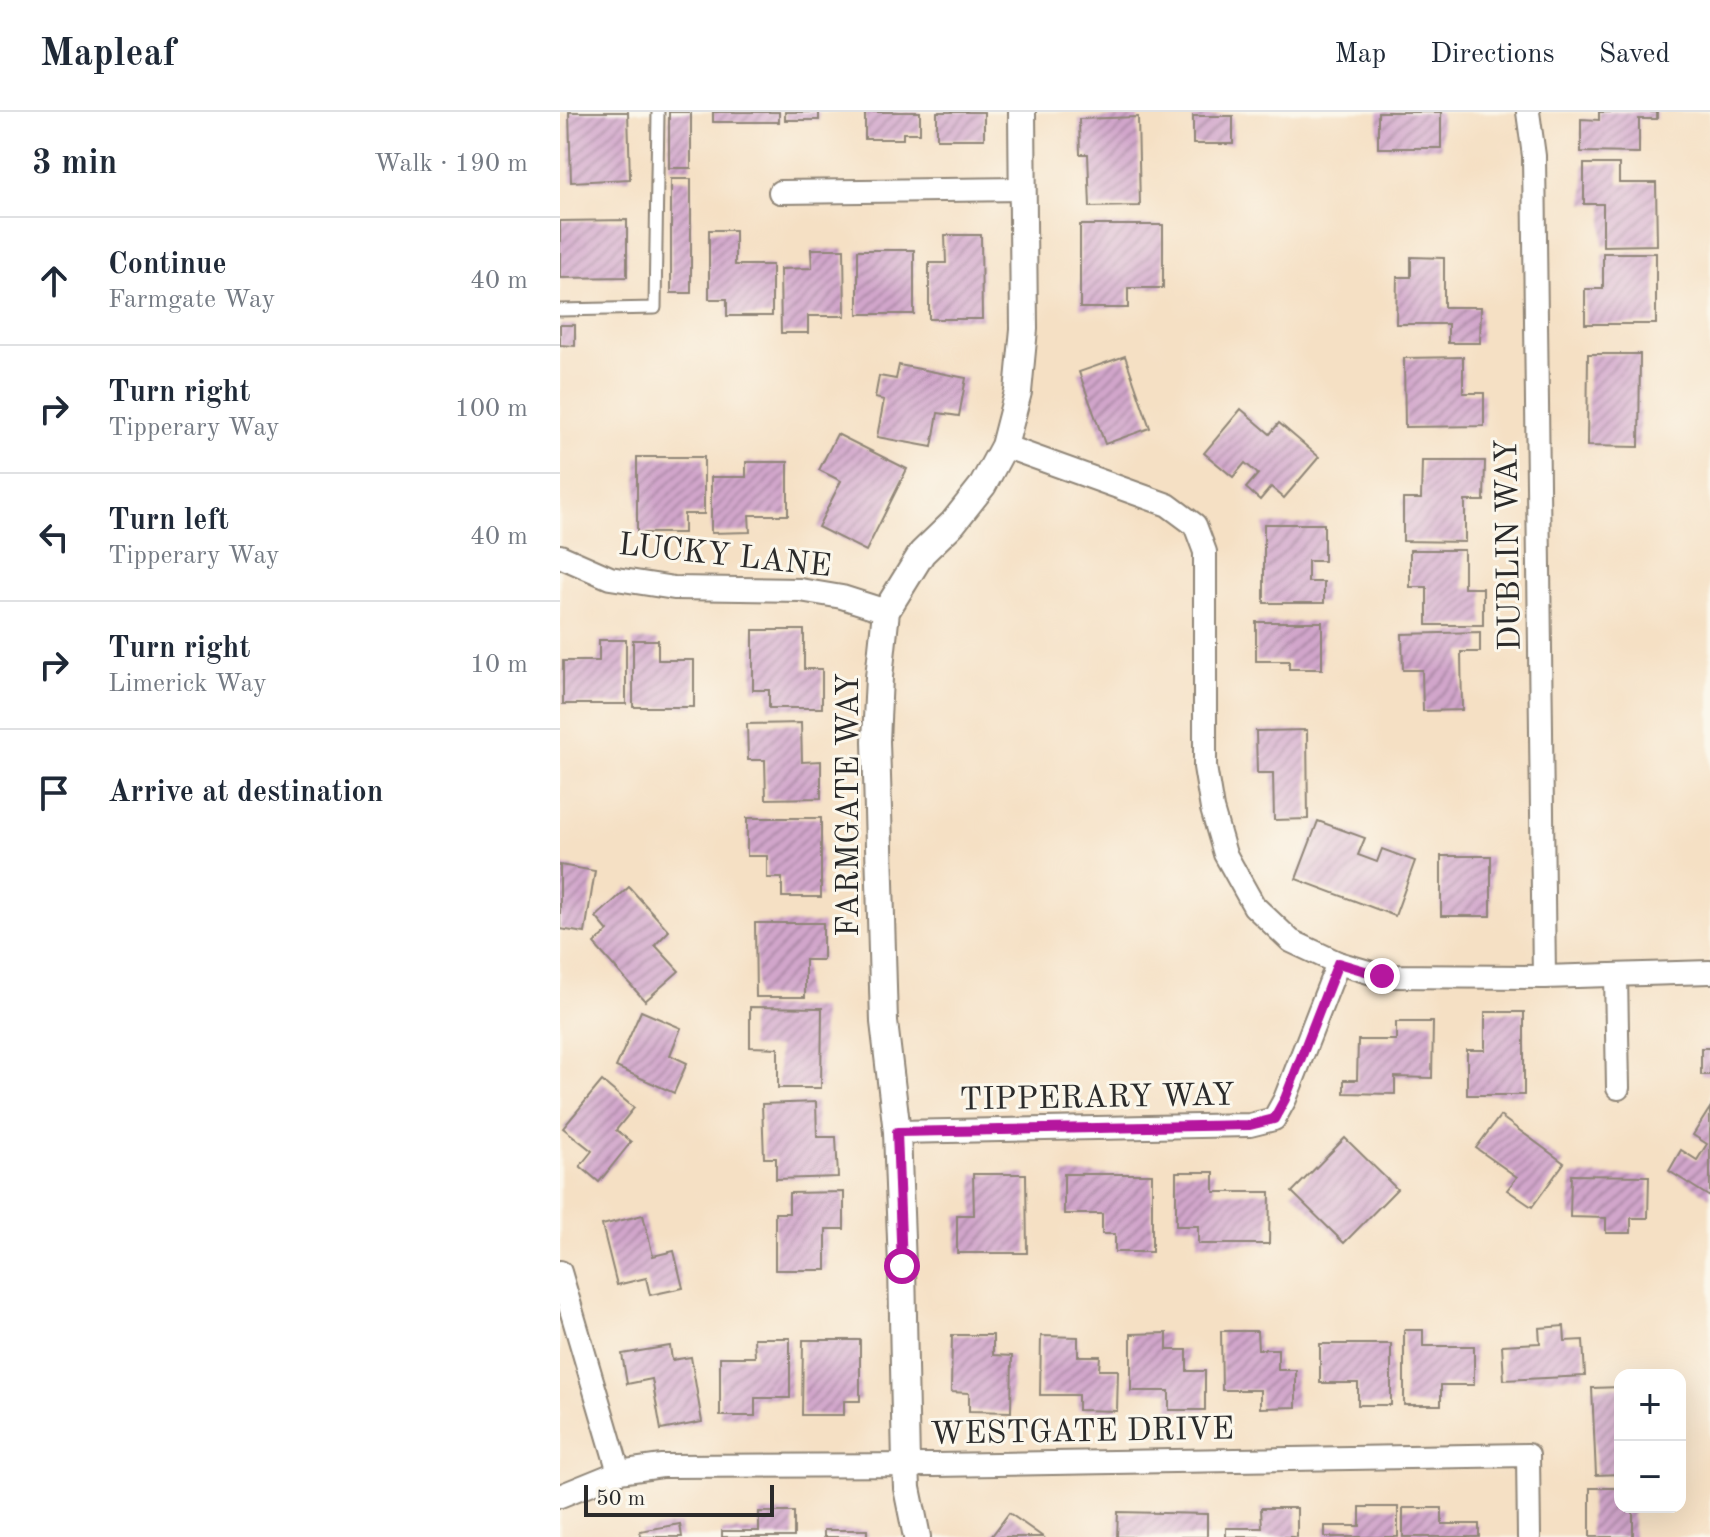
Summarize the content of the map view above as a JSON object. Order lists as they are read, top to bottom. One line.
{"streets":{"street":["DUBLIN WAY","LUCKY LANE","FARMGATE WAY","TIPPERARY WAY","WESTGATE DRIVE"]},"crossings":[["LUCKY LANE","FARMGATE WAY"],["FARMGATE WAY","TIPPERARY WAY"],["FARMGATE WAY","WESTGATE DRIVE"]],"scale_bar":"50 m","page":{"header":"Mapleaf","nav":["Map","Directions","Saved"],"heading":["3 min","Walk · 190 m"],"list":[["Continue","Farmgate Way","40 m"],["Turn right","Tipperary Way","100 m"],["Turn left","Tipperary Way","40 m"],["Turn right","Limerick Way","10 m"],"Arrive at destination"],"map_buttons":["+","−"],"scale":"50 m"}}
